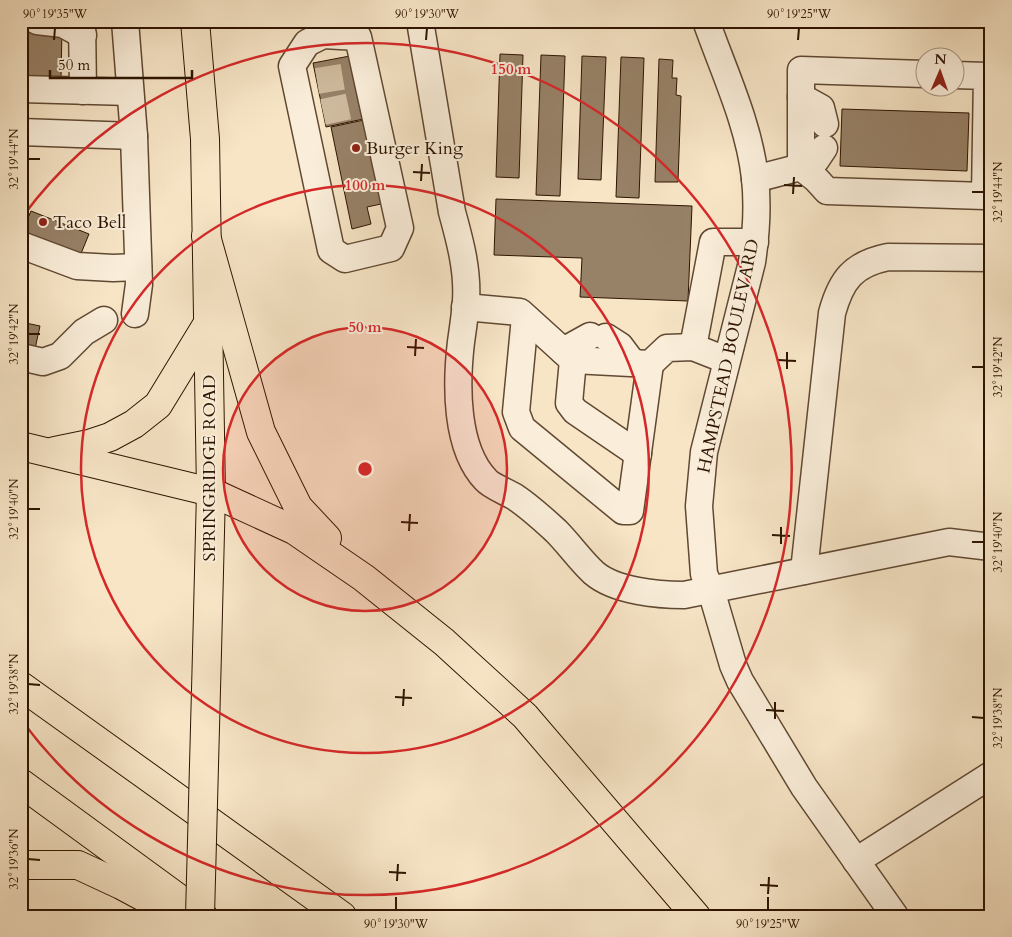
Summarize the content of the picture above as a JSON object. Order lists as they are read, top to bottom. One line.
{"streets":{"main road":["SPRINGRIDGE ROAD"],"street":["HAMPSTEAD BOULEVARD"]},"places":["Burger King","Taco Bell"],"scale_bar":"50 m","north":"top","coordinates":["90°19'35\"W","90°19'30\"W","90°19'25\"W","32°19'44\"N","32°19'42\"N","32°19'40\"N","32°19'38\"N","32°19'36\"N"],"rings":["150 m","100 m","50 m"]}
